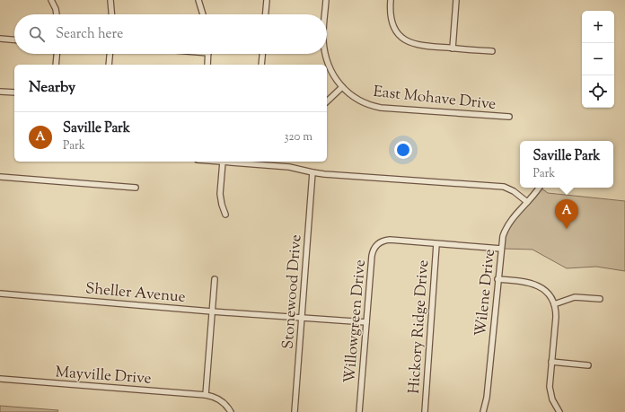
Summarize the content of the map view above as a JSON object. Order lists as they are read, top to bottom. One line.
{"streets":{"street":["East Mohave Drive","Sheller Avenue","Stonewood Drive","Wilene Drive","Willowgreen Drive","Hickory Ridge Drive","Mayville Drive"]},"crossings":[["Sheller Avenue","Stonewood Drive"],["Sheller Avenue","Willowgreen Drive"],["Willowgreen Drive","Hickory Ridge Drive"]],"page":{"map_buttons":["+","−"],"search":"Search here","heading":"Nearby","list":[{"mark":"A","name":"Saville Park","note":"Park","value":"320 m"}],"popup":["Saville Park","Park"],"pins":"A"}}
